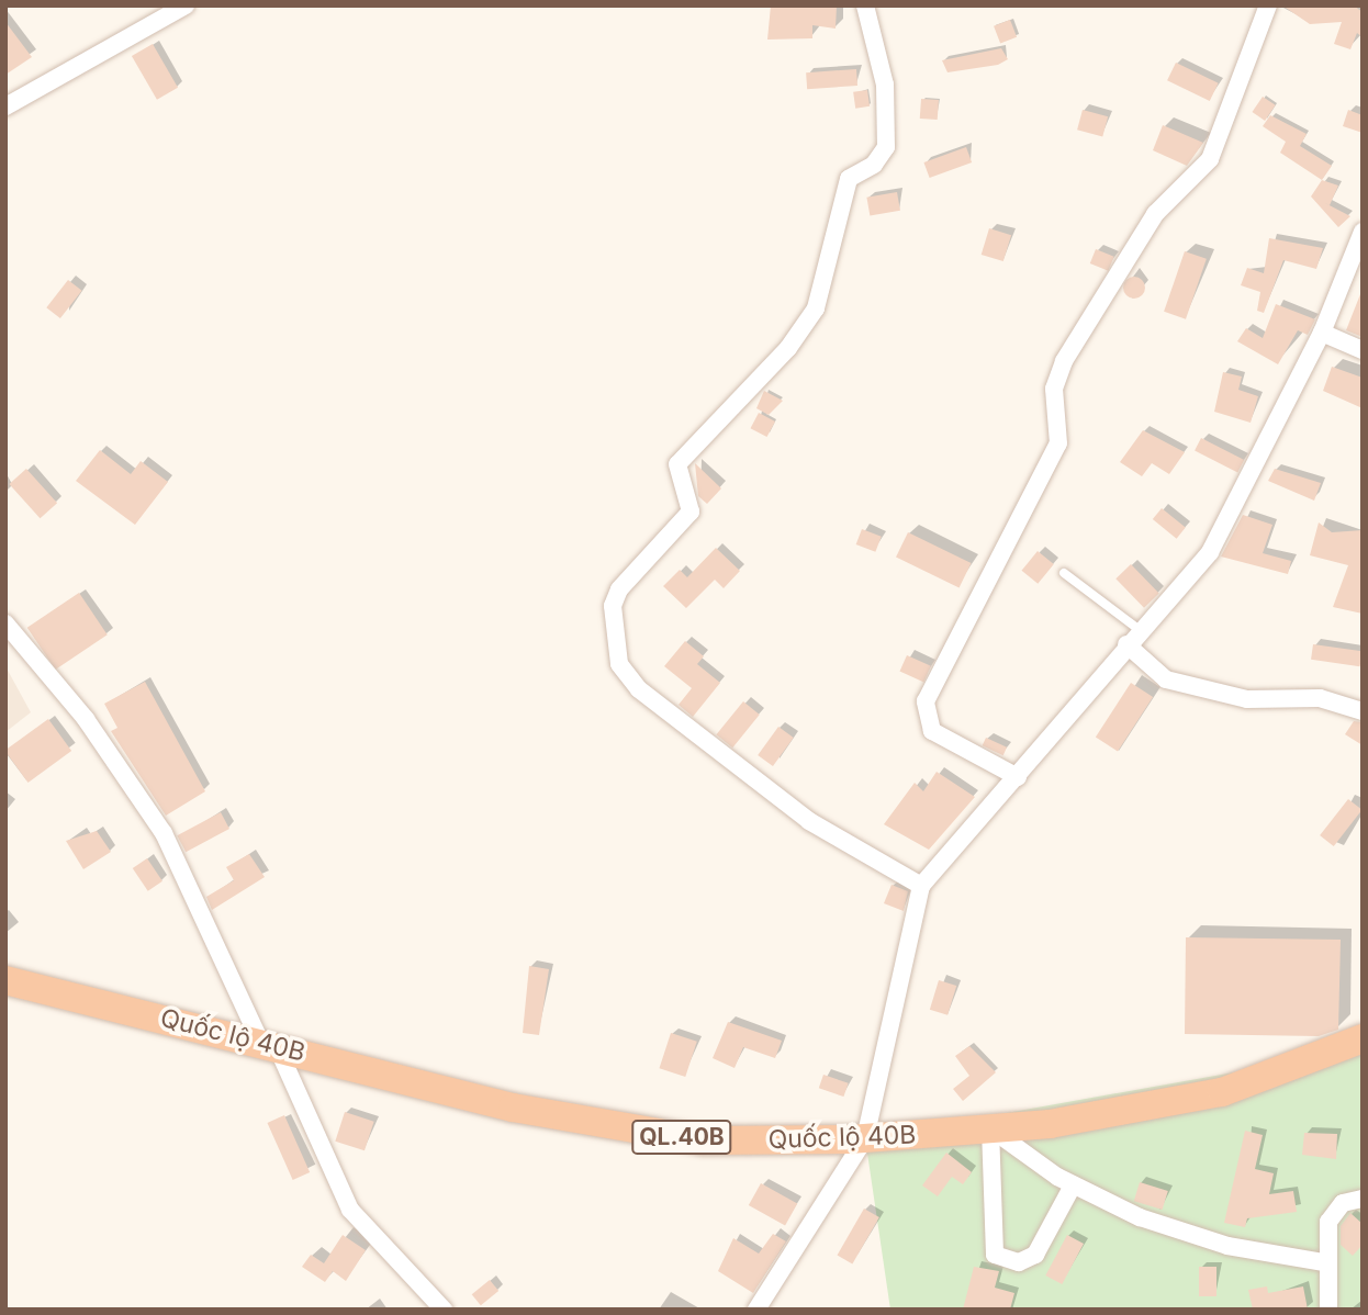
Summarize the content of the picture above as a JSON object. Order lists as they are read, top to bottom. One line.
{"streets":{"highway":["Quốc lộ 40B","QL.40B"]}}
